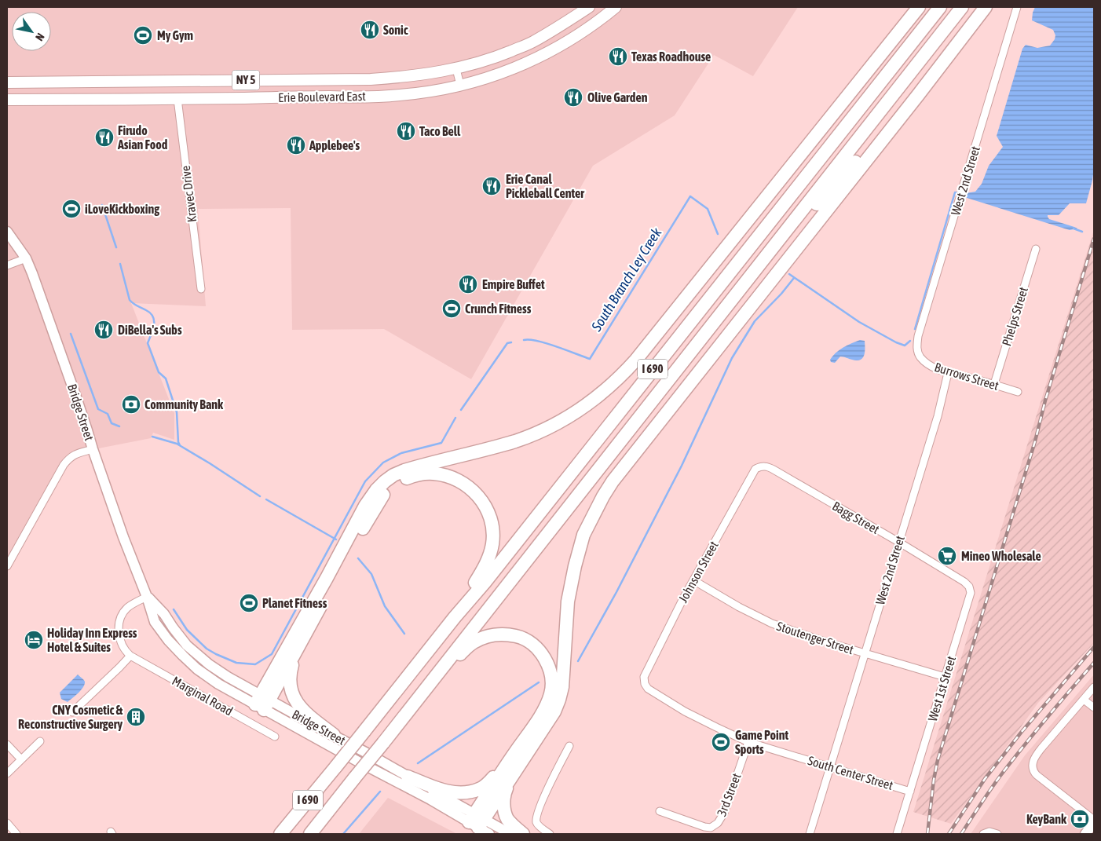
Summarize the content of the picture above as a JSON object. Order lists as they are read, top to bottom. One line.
{"streets":{"highway":["I 690"],"main road":["NY 5","Erie Boulevard East","Bridge Street"],"street":["West 2nd Street","Kravec Drive","Phelps Street","Burrows Street","Bagg Street","Johnson Street","Stoutenger Street","West 1st Street","Marginal Road","South Center Street","3rd Street"]},"crossings":[["Erie Boulevard East","Kravec Drive"],["West 2nd Street","Burrows Street"],["West 2nd Street","Bagg Street"],["West 2nd Street","Stoutenger Street"],["West 2nd Street","South Center Street"],["Phelps Street","Burrows Street"],["Bagg Street","Johnson Street"],["Bagg Street","West 1st Street"],["Johnson Street","Stoutenger Street"],["Johnson Street","South Center Street"],["Stoutenger Street","West 1st Street"],["West 1st Street","South Center Street"],["South Center Street","3rd Street"]],"water":["South Branch Ley Creek"],"places":{"restaurant":["Sonic","Texas Roadhouse","Olive Garden","Taco Bell","Firudo Asian Food","Applebee's","Erie Canal Pickleball Center","Empire Buffet","DiBella's Subs"],"sports":["My Gym","iLoveKickboxing","Crunch Fitness","Planet Fitness","Game Point Sports"],"bank":["Community Bank","KeyBank"],"supermarket":["Mineo Wholesale"],"hotel":["Holiday Inn Express Hotel & Suites"],"building":["CNY Cosmetic & Reconstructive Surgery"]},"north":"bottom right"}
